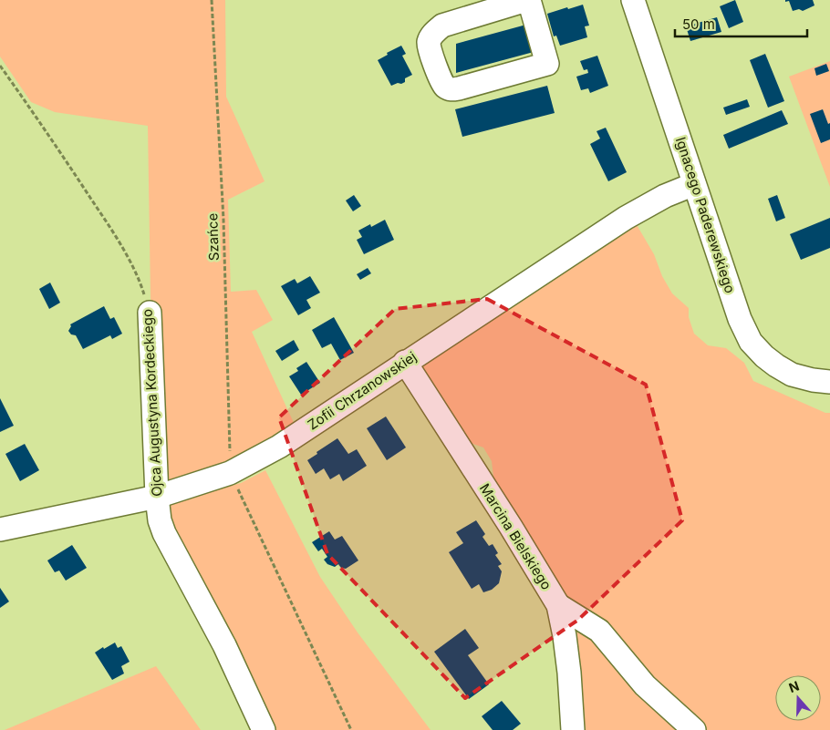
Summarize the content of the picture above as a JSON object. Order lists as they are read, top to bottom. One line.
{"streets":{"street":["Ignacego Paderewskiego","Zofii Chrzanowskiej","Ojca Augustyna Kordeckiego","Marcina Bielskiego"],"path":["Szańce"]},"crossings":[["Ignacego Paderewskiego","Zofii Chrzanowskiej"],["Szańce","Zofii Chrzanowskiej"],["Zofii Chrzanowskiej","Ojca Augustyna Kordeckiego"],["Zofii Chrzanowskiej","Marcina Bielskiego"]],"scale_bar":"50 m","north":"top"}
